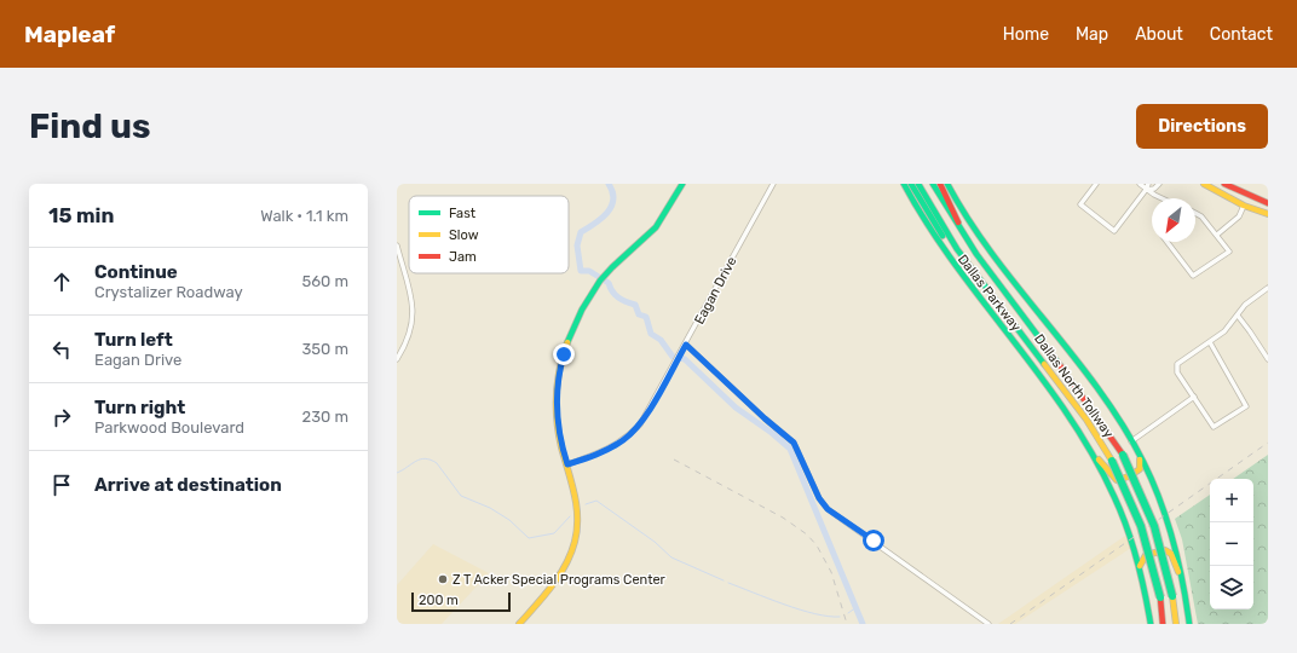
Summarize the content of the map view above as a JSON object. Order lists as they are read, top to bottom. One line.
{"streets":{"main road":["Dallas Parkway","Dallas North Tollway"],"street":["Eagan Drive"]},"places":["Z T Acker Special Programs Center"],"legend":["Fast","Slow","Jam"],"scale_bar":"200 m","north":"bottom left","page":{"header":"Mapleaf","nav":["Home","Map","About","Contact"],"buttons":"Directions","title":"Find us","heading":["15 min","Walk · 1.1 km"],"list":[["Continue","Crystalizer Roadway","560 m"],["Turn left","Eagan Drive","350 m"],["Turn right","Parkwood Boulevard","230 m"],"Arrive at destination"],"map_buttons":["+","−"],"scale":"200 m"}}
